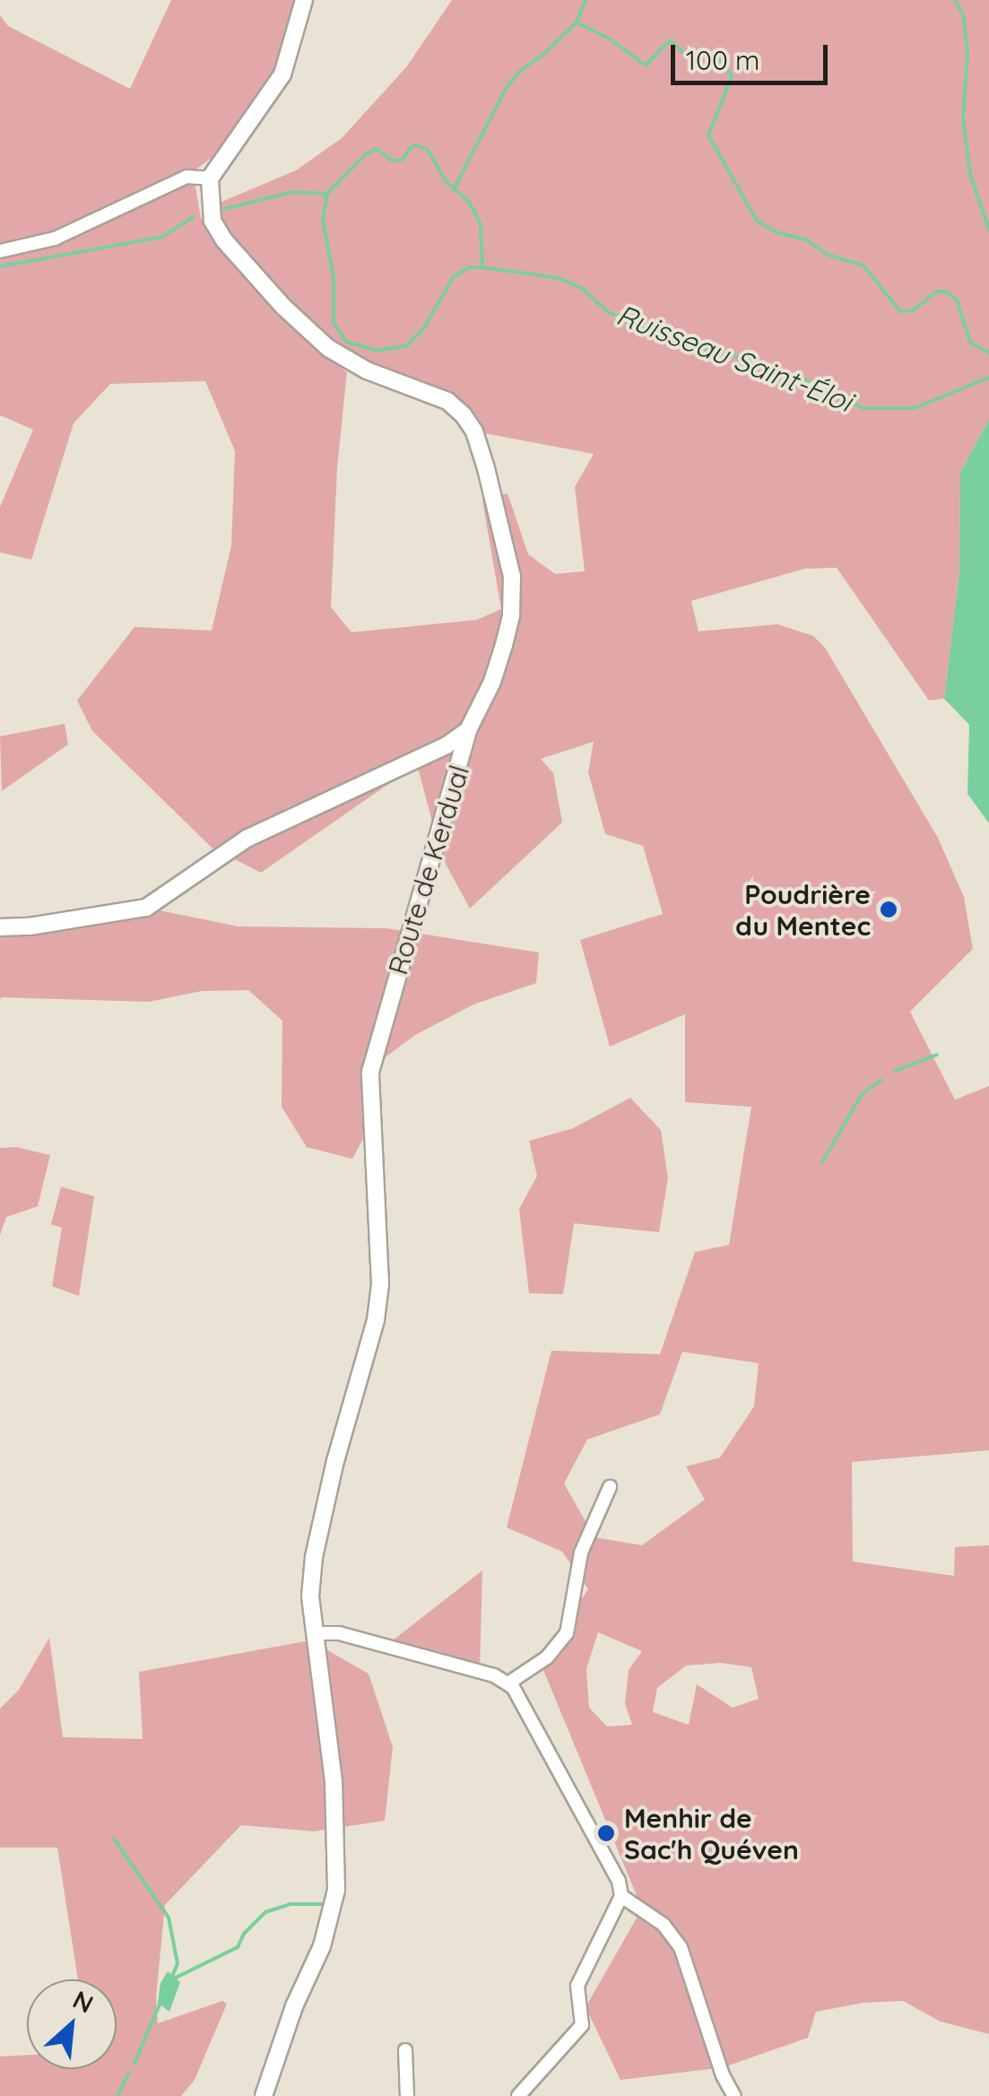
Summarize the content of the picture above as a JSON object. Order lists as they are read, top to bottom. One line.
{"streets":{"street":["Route de Kerdual"]},"water":["Ruisseau Saint-Éloi"],"places":["Poudrière du Mentec","Menhir de Sac'h Quéven"],"scale_bar":"100 m","north":"top right"}
